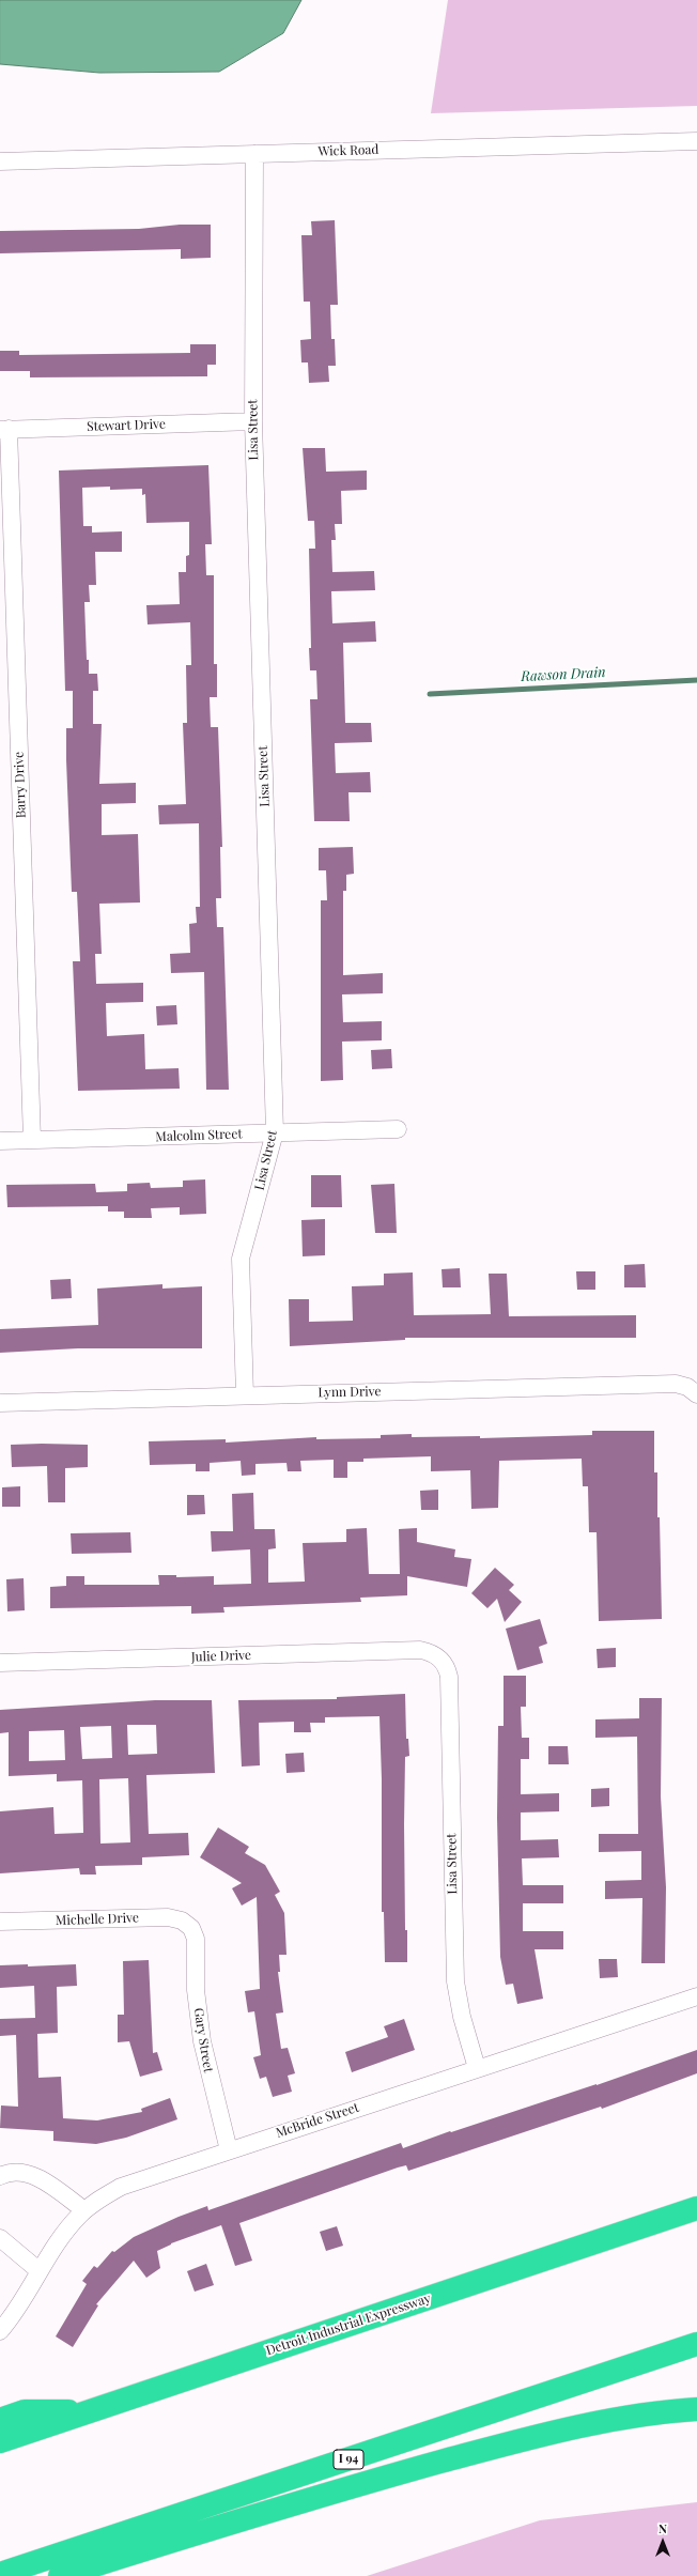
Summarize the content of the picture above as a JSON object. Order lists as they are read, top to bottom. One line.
{"streets":{"highway":["Detroit Industrial Expressway","I 94"],"street":["Wick Road","Stewart Drive","Lisa Street","Barry Drive","Malcolm Street","Lynn Drive","Julie Drive","Michelle Drive","Gary Street","McBride Street"]},"crossings":[["Wick Road","Lisa Street"],["Stewart Drive","Lisa Street"],["Stewart Drive","Barry Drive"],["Lisa Street","Malcolm Street"],["Lisa Street","Lynn Drive"],["Lisa Street","Julie Drive"],["Lisa Street","McBride Street"],["Barry Drive","Malcolm Street"],["Michelle Drive","Gary Street"],["Gary Street","McBride Street"]],"water":["Rawson Drain"],"north":"top"}
